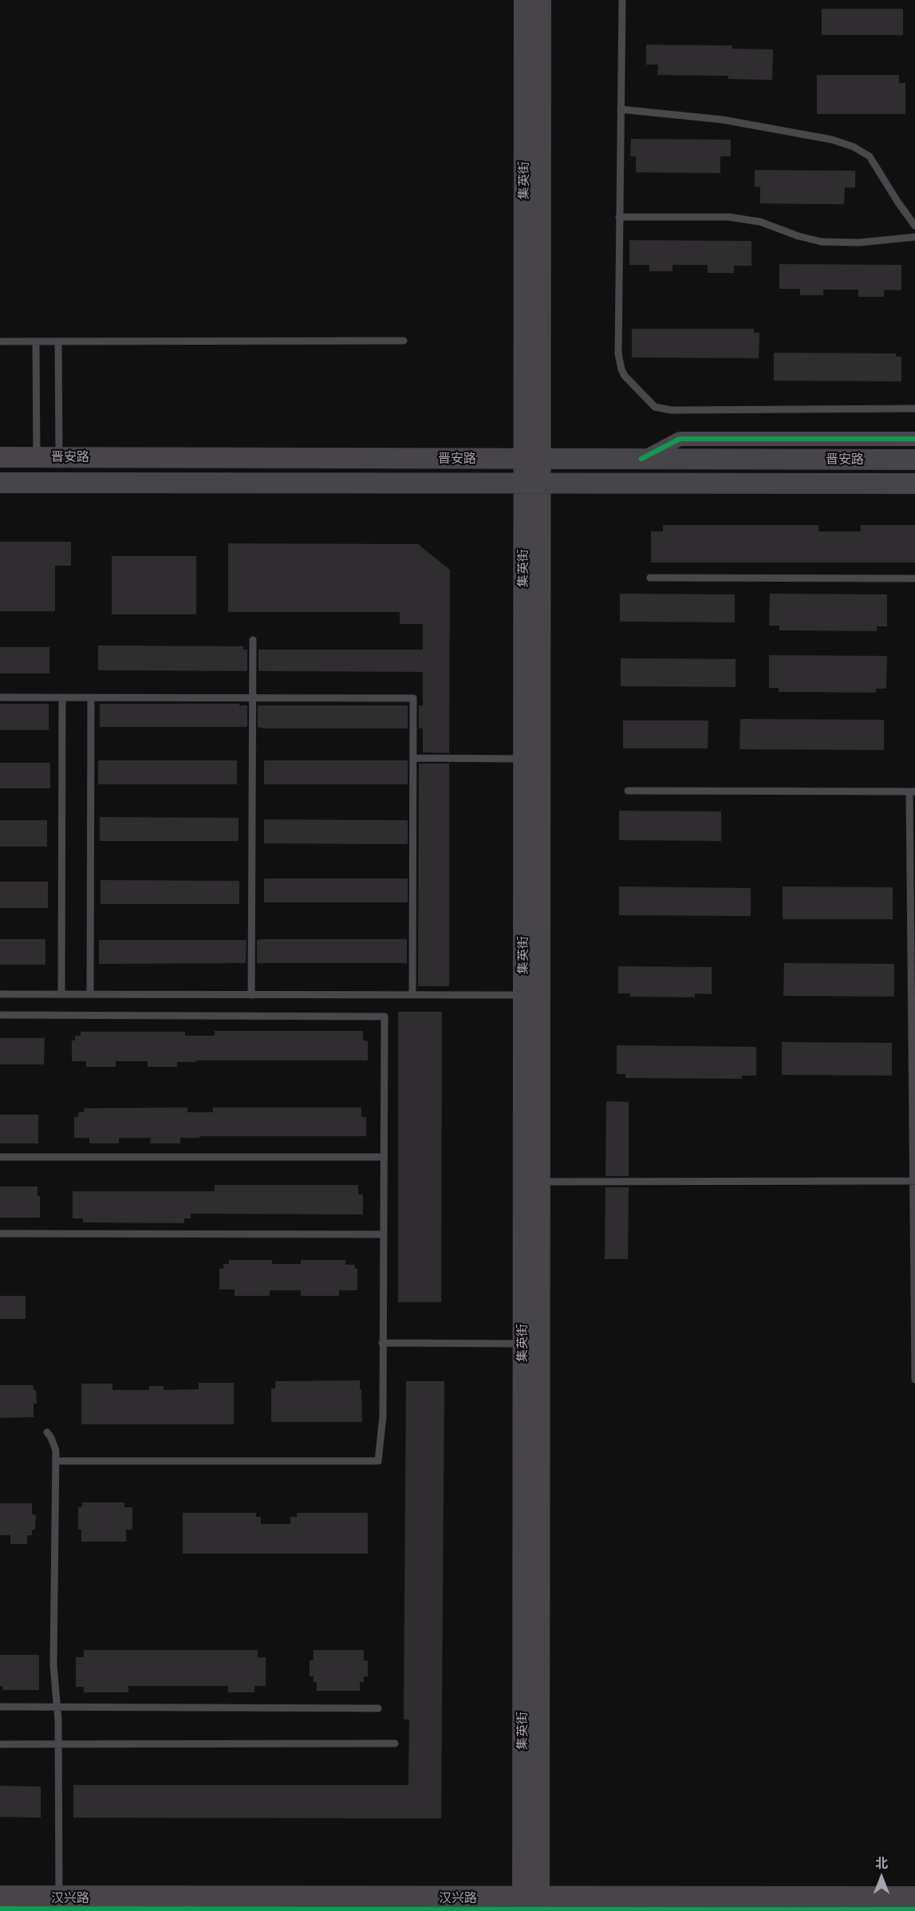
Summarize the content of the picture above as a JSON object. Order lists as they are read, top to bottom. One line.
{"streets":{"main road":["集英街","晋安路","汉兴路"]},"crossings":[["集英街","晋安路"],["集英街","汉兴路"]],"north":"top"}
